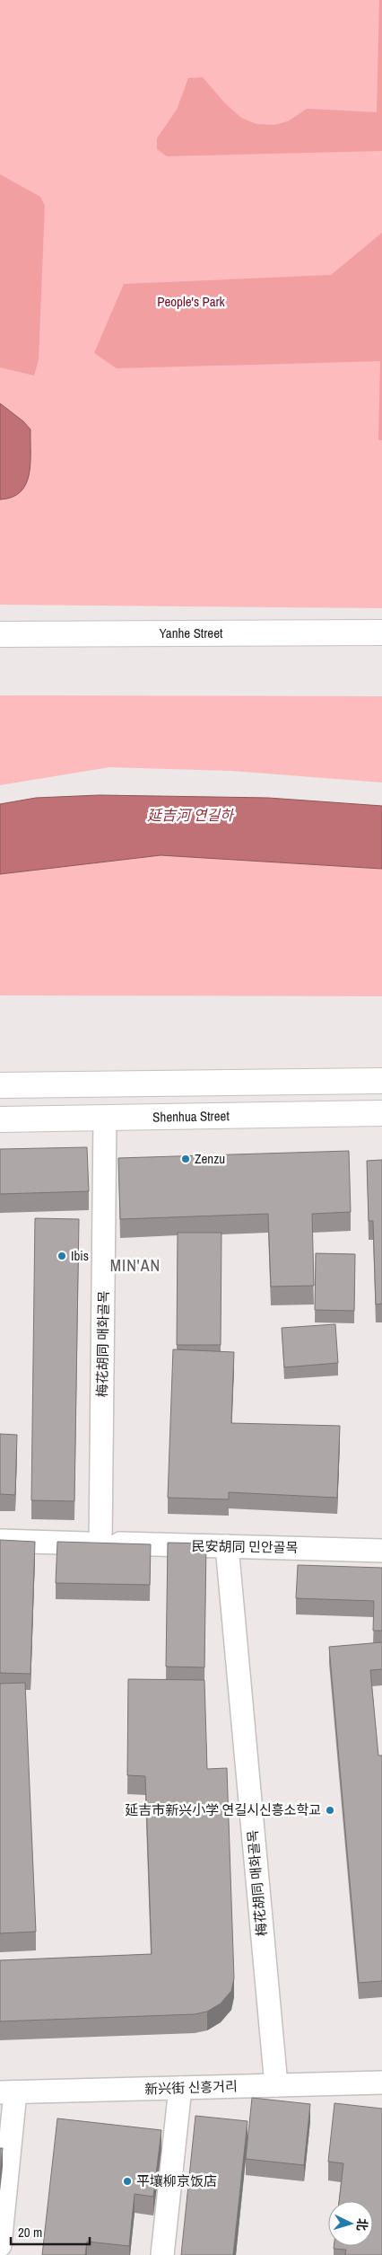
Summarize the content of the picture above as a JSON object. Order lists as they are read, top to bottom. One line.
{"streets":{"main road":["Yanhe Street","Shenhua Street"],"street":["梅花胡同 매화골목","民安胡同 민안골목","新兴街 신흥거리"]},"crossings":[["Shenhua Street","梅花胡同 매화골목"],["梅花胡同 매화골목","民安胡同 민안골목"],["梅花胡同 매화골목","新兴街 신흥거리"]],"districts":["MIN'AN"],"water":["延吉河 연길하"],"parks":["People's Park"],"places":["Zenzu","Ibis","延吉市新兴小学 연길시신흥소학교","平壤柳京饭店"],"scale_bar":"20 m","north":"right"}
